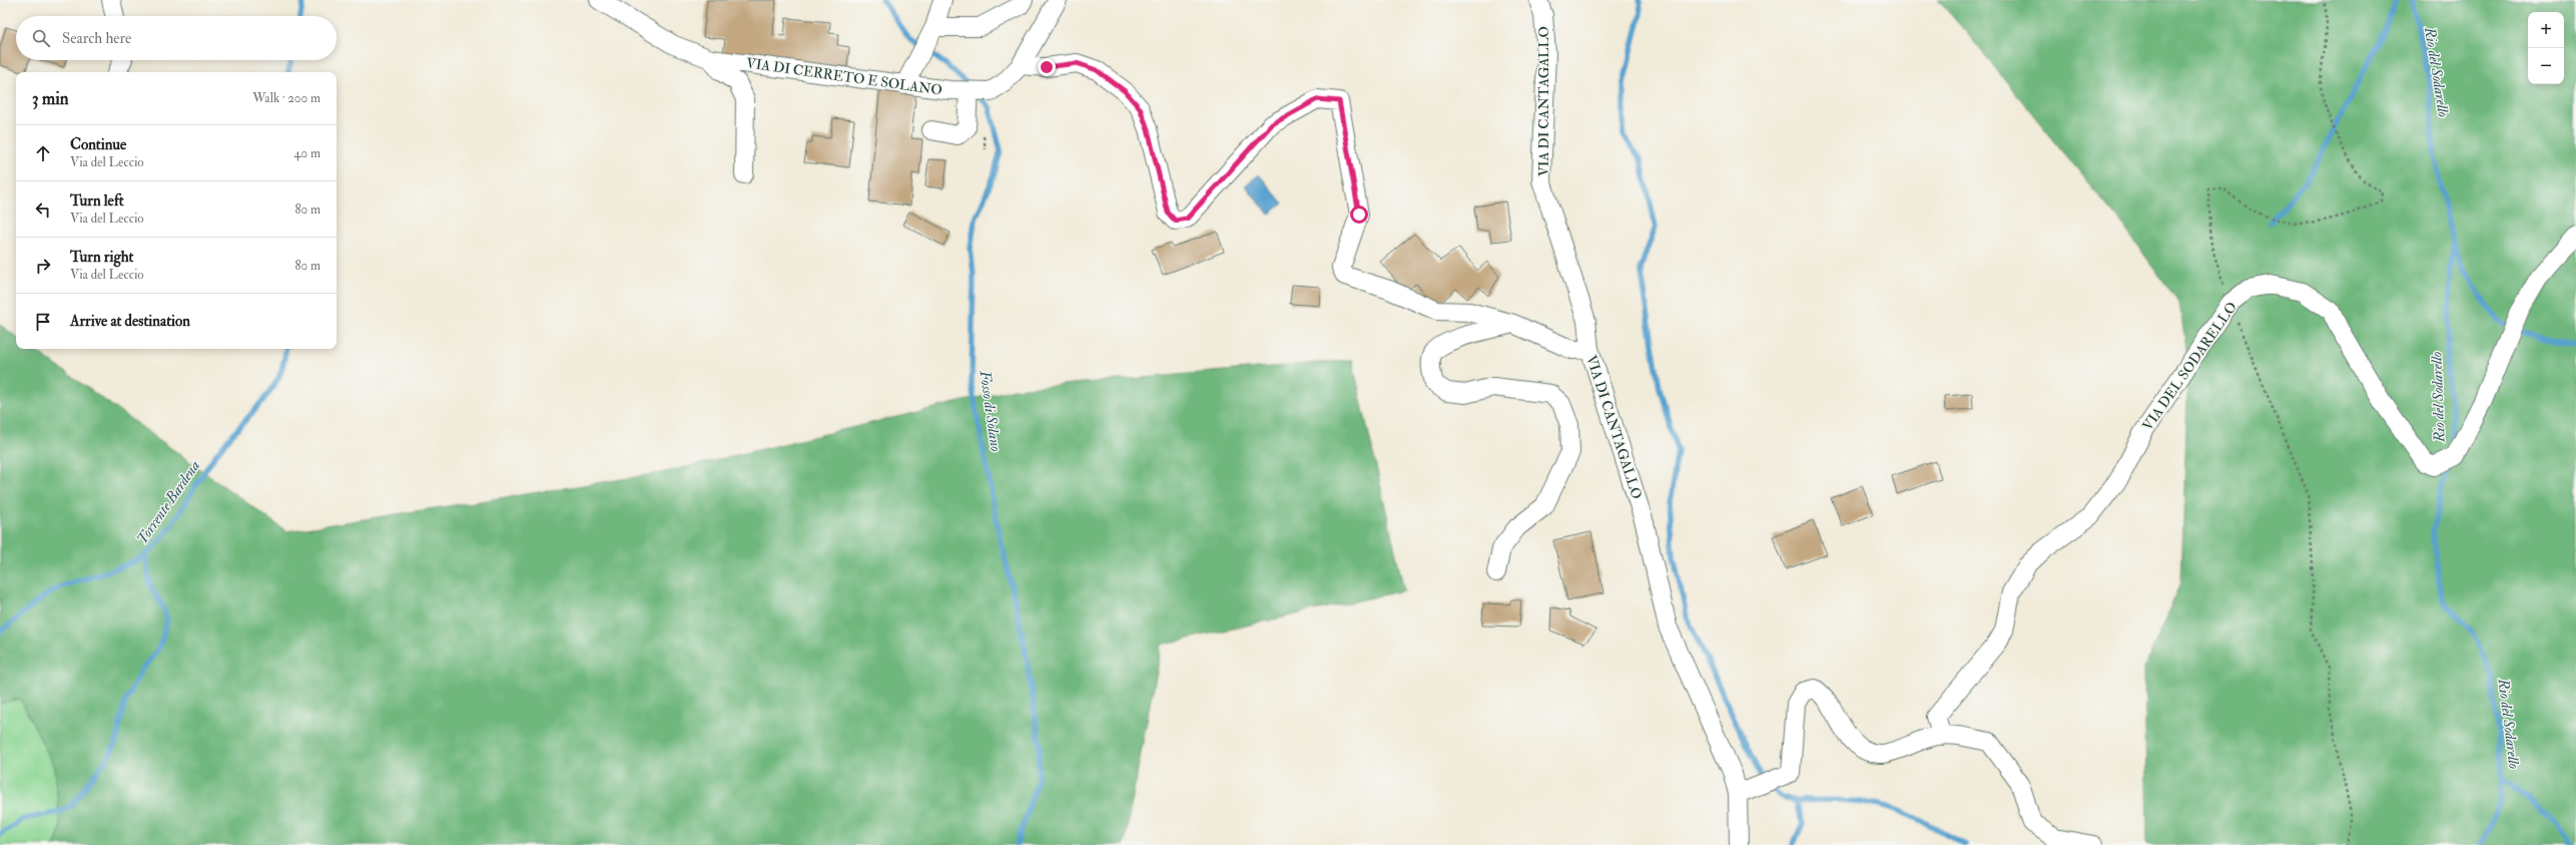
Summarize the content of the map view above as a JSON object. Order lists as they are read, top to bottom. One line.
{"streets":{"street":["VIA DI CERRETO E SOLANO","VIA DI CANTAGALLO","VIA DEL SODARELLO"]},"water":["Rio del Sodarello","Fosso di Solano","Torrente Bardena"],"page":{"map_buttons":["+","−"],"search":"Search here","heading":["3 min","Walk · 200 m"],"list":[["Continue","Via del Leccio","40 m"],["Turn left","Via del Leccio","80 m"],["Turn right","Via del Leccio","80 m"],"Arrive at destination"]}}
